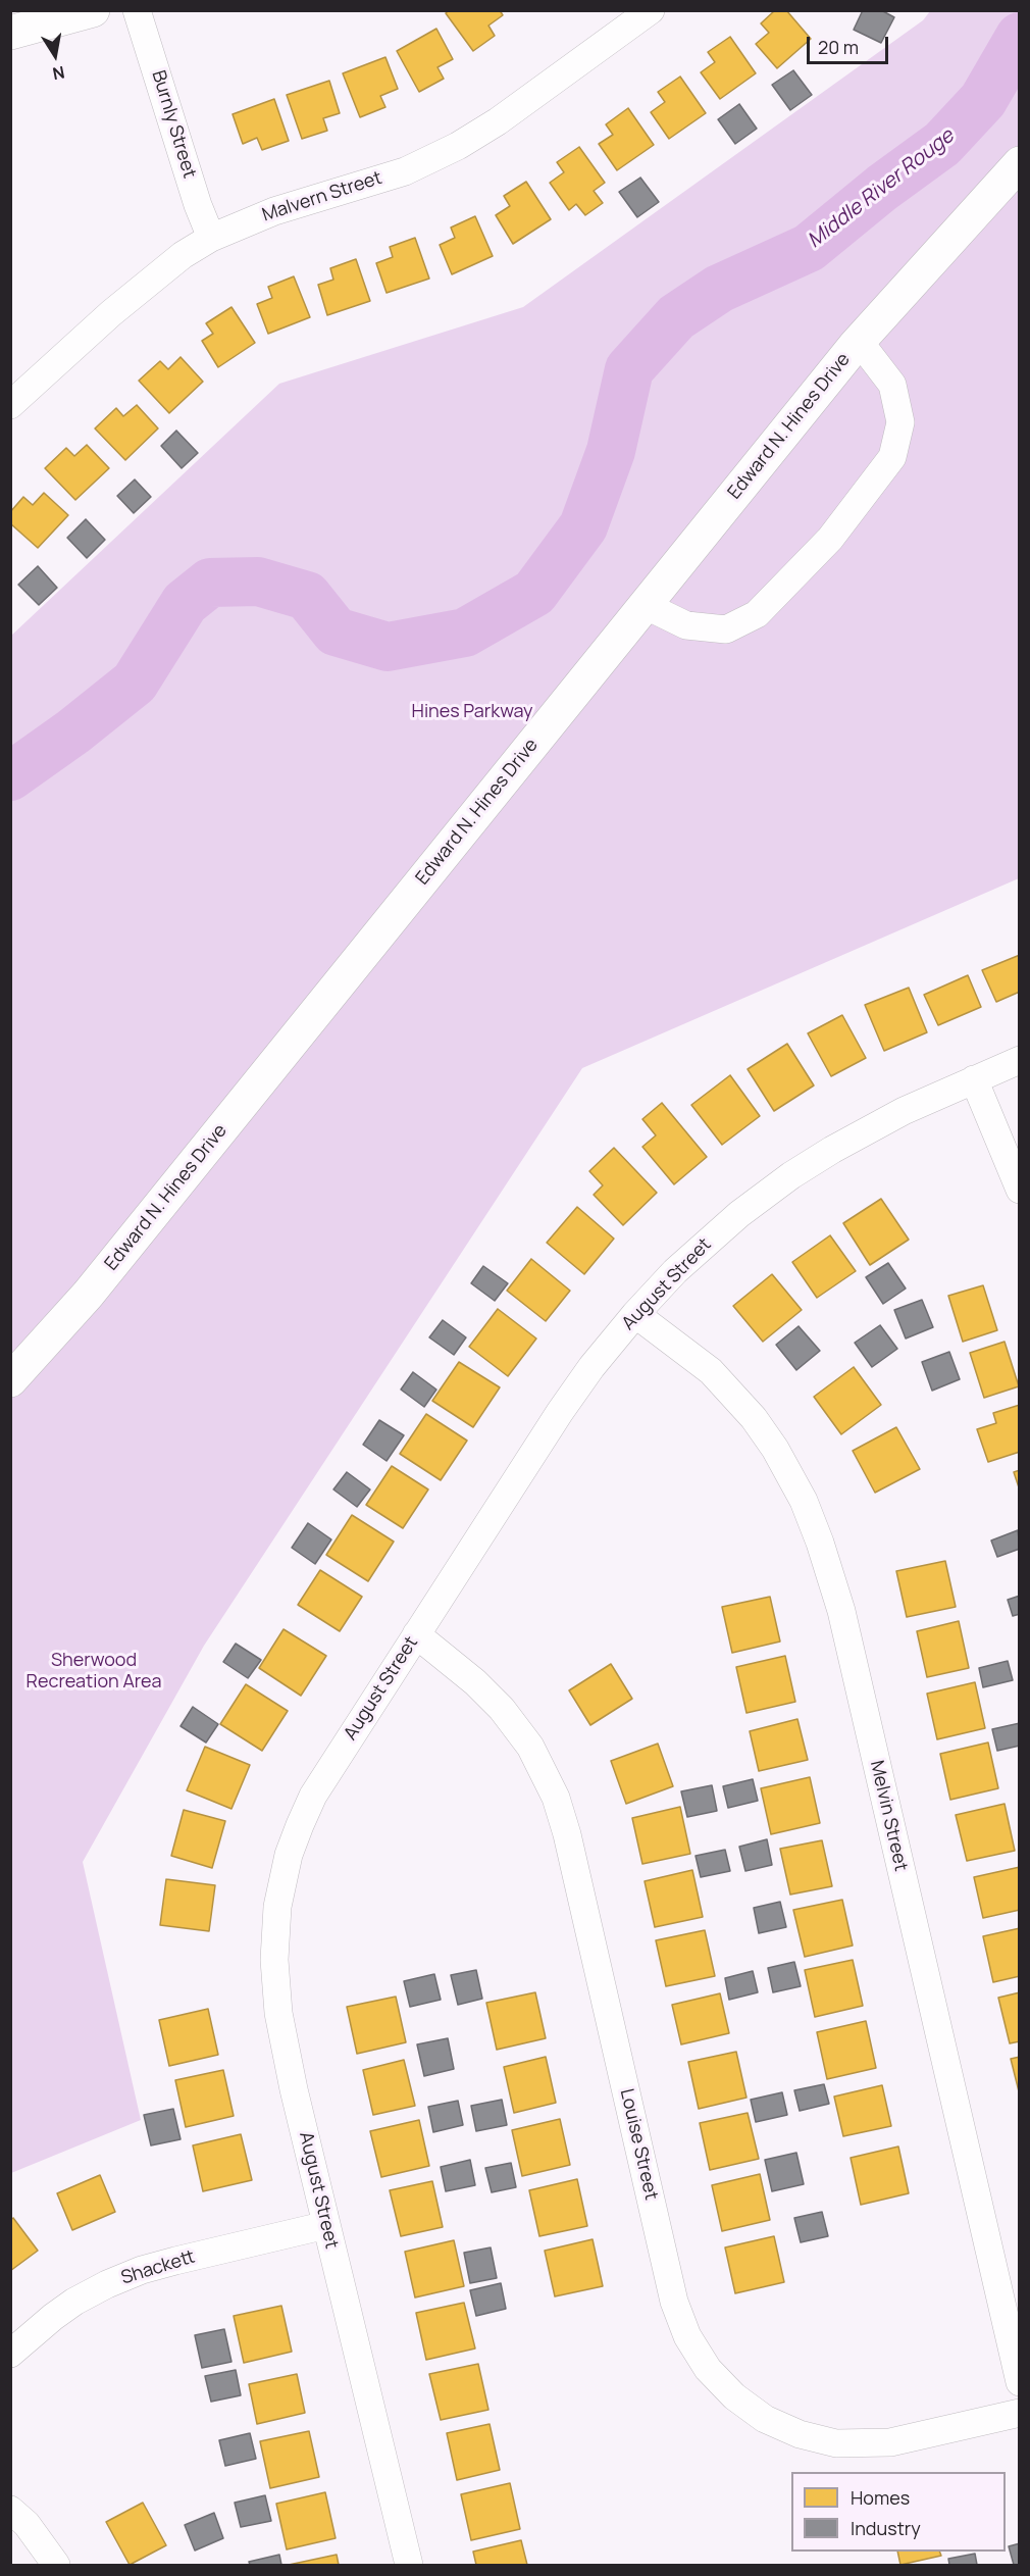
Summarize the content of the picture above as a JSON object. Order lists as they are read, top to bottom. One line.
{"streets":{"street":["Burnly Street","Malvern Street","Edward N. Hines Drive","August Street","Melvin Street","Louise Street","Shackett"]},"crossings":[["Burnly Street","Malvern Street"],["August Street","Melvin Street"],["August Street","Louise Street"],["August Street","Shackett"]],"water":["Middle River Rouge"],"parks":["Hines Parkway","Sherwood Recreation Area"],"legend":["Homes","Industry"],"scale_bar":"20 m","north":"bottom"}
